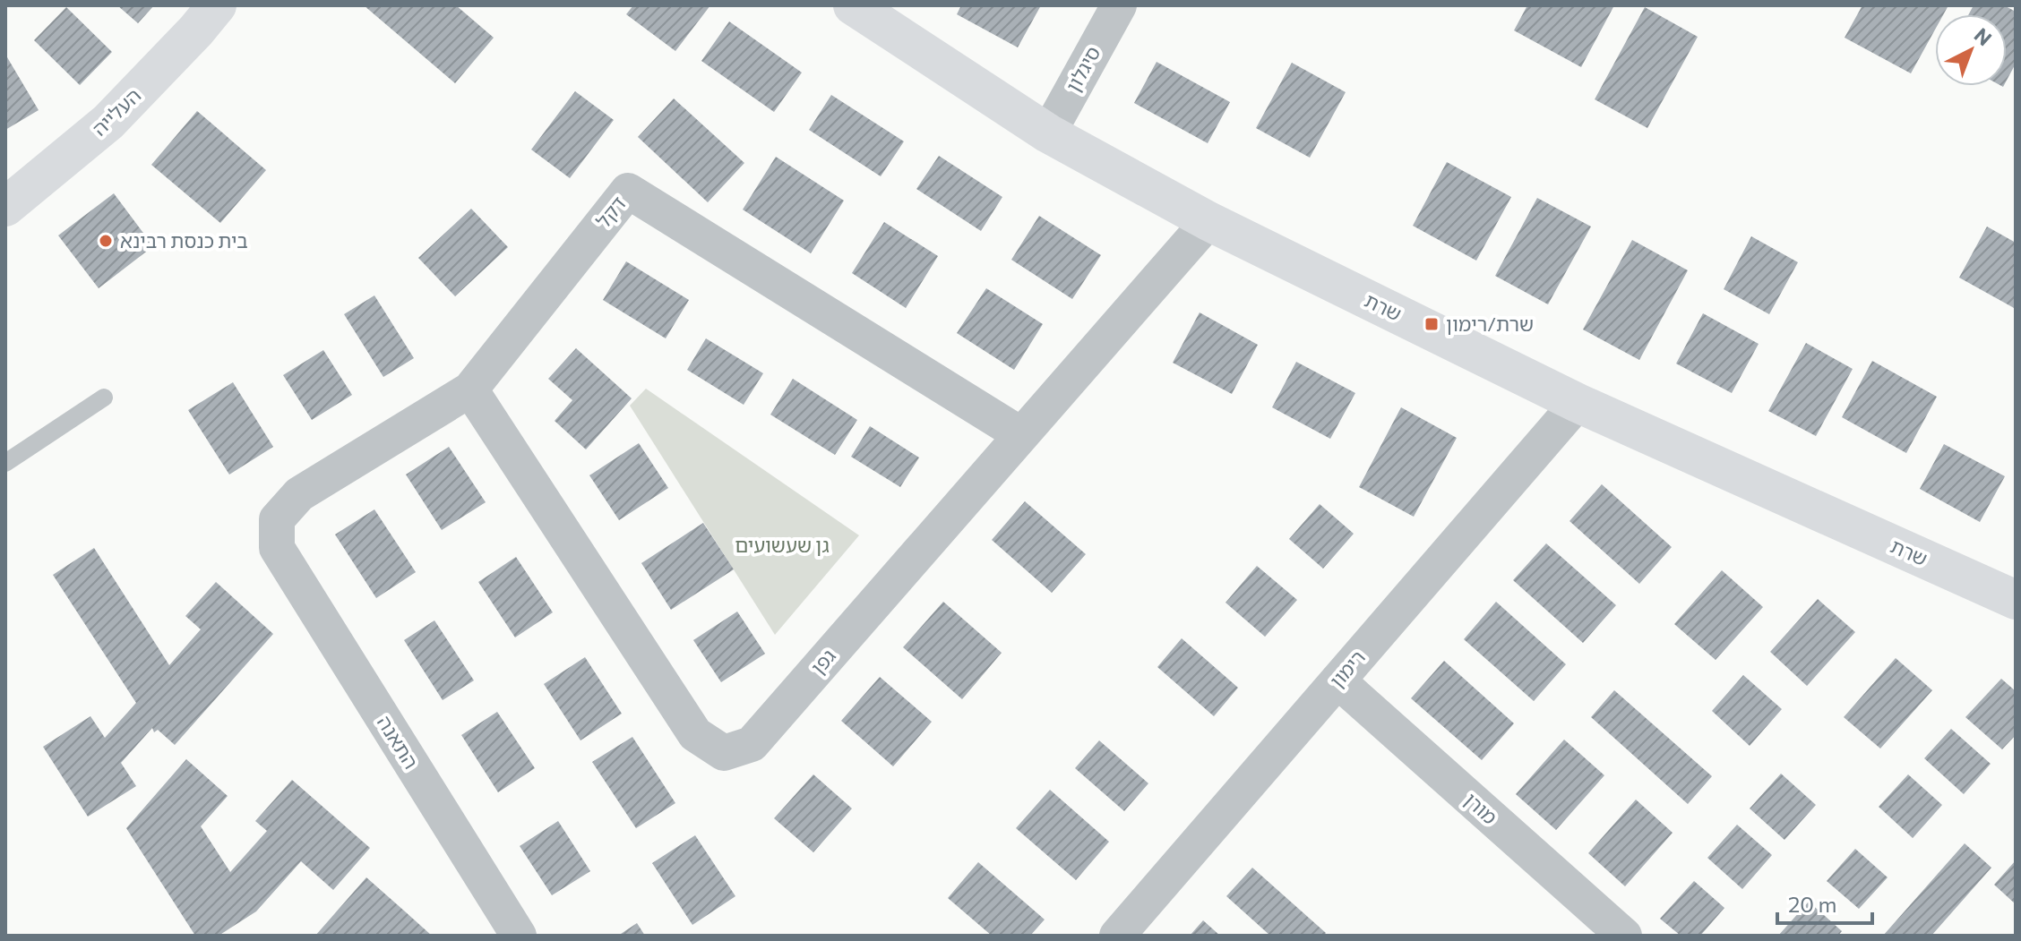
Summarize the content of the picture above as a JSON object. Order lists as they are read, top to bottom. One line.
{"streets":{"street":["סיגלון","העלייה","דקל","שרת","גפן","רימון","התאנה","מורן"]},"crossings":[["סיגלון","שרת"],["דקל","גפן"],["דקל","התאנה"],["שרת","גפן"],["שרת","רימון"],["רימון","מורן"]],"parks":["גן שעשועים"],"places":{"other":["בית כנסת רבינא"],"transit":["שרת/רימון"]},"scale_bar":"20 m","north":"top right"}
